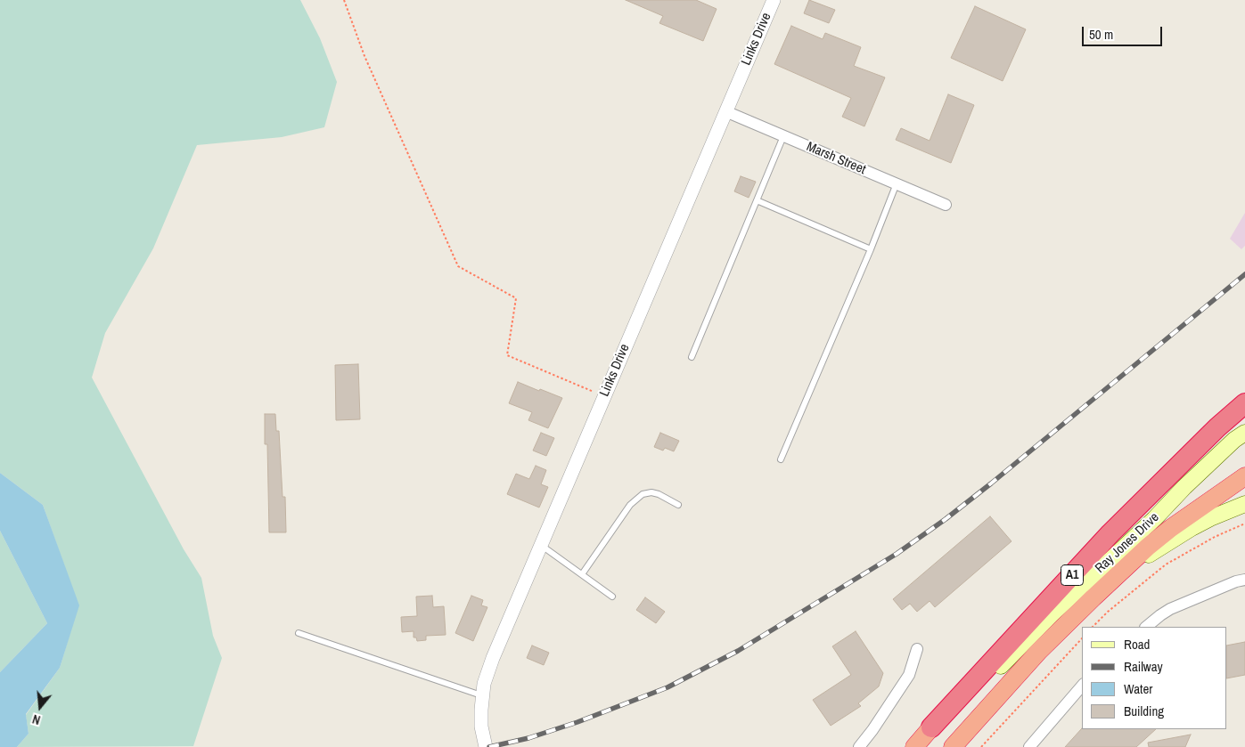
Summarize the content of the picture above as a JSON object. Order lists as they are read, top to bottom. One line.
{"streets":{"highway":["Ray Jones Drive","A1"],"street":["Links Drive","Marsh Street"]},"crossings":[["Links Drive","Marsh Street"],["Ray Jones Drive","A1"]],"legend":["Road","Railway","Water","Building"],"scale_bar":"50 m","north":"bottom"}
